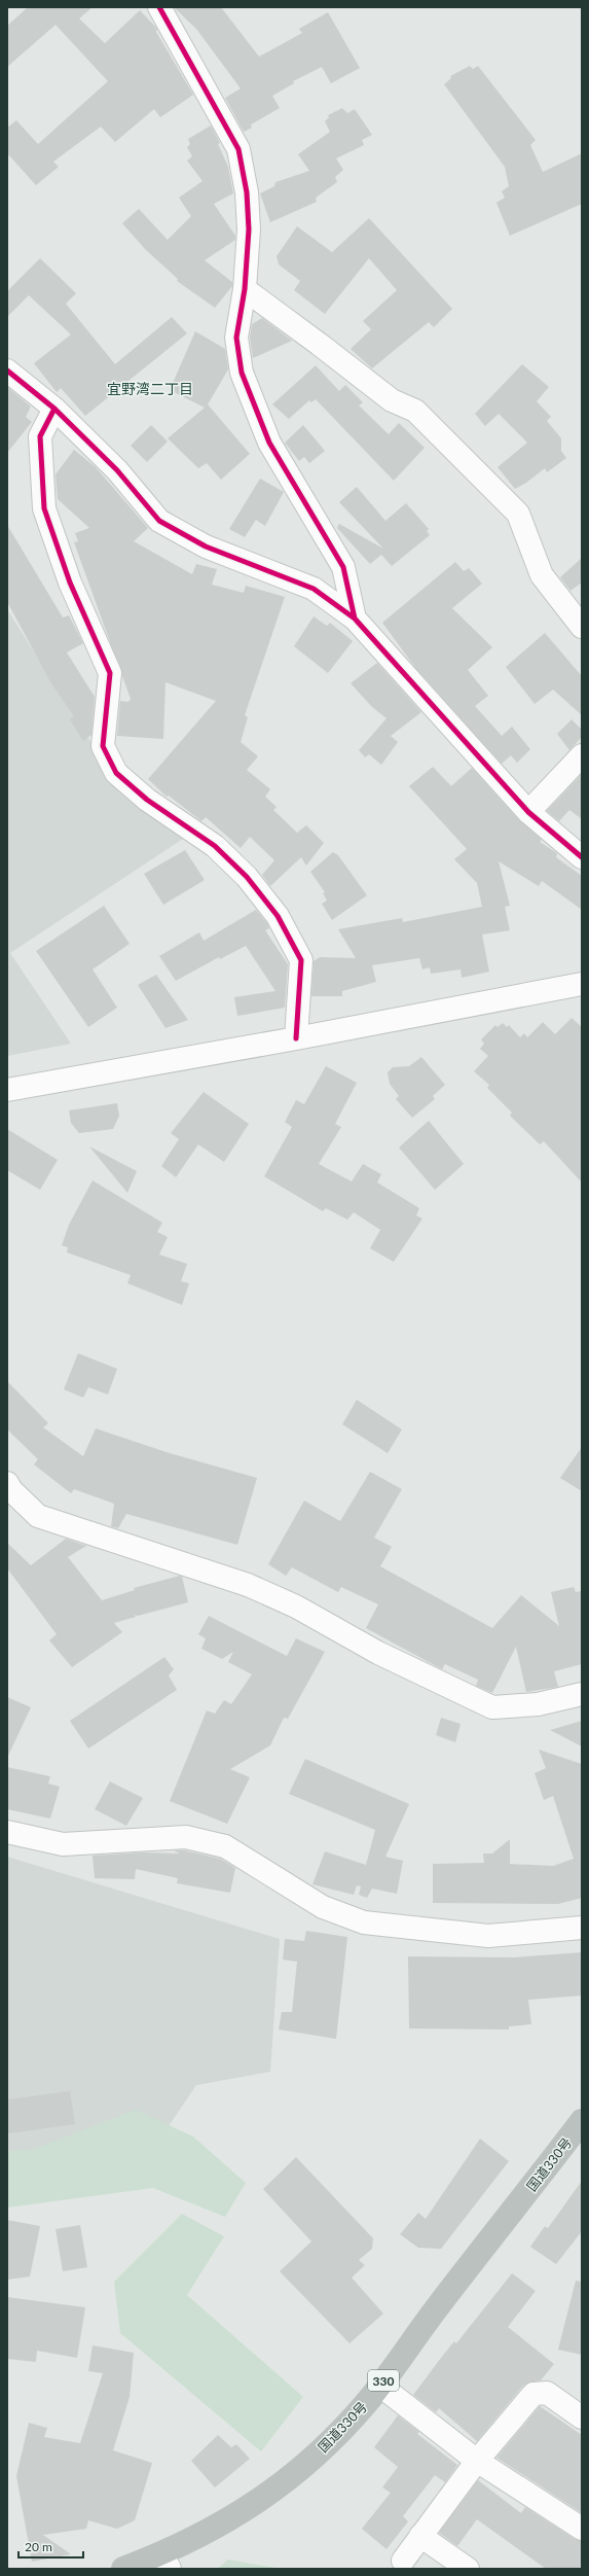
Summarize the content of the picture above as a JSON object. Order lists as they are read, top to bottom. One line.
{"streets":{"highway":["国道330号","330"]},"districts":["宜野湾二丁目"],"scale_bar":"20 m"}
